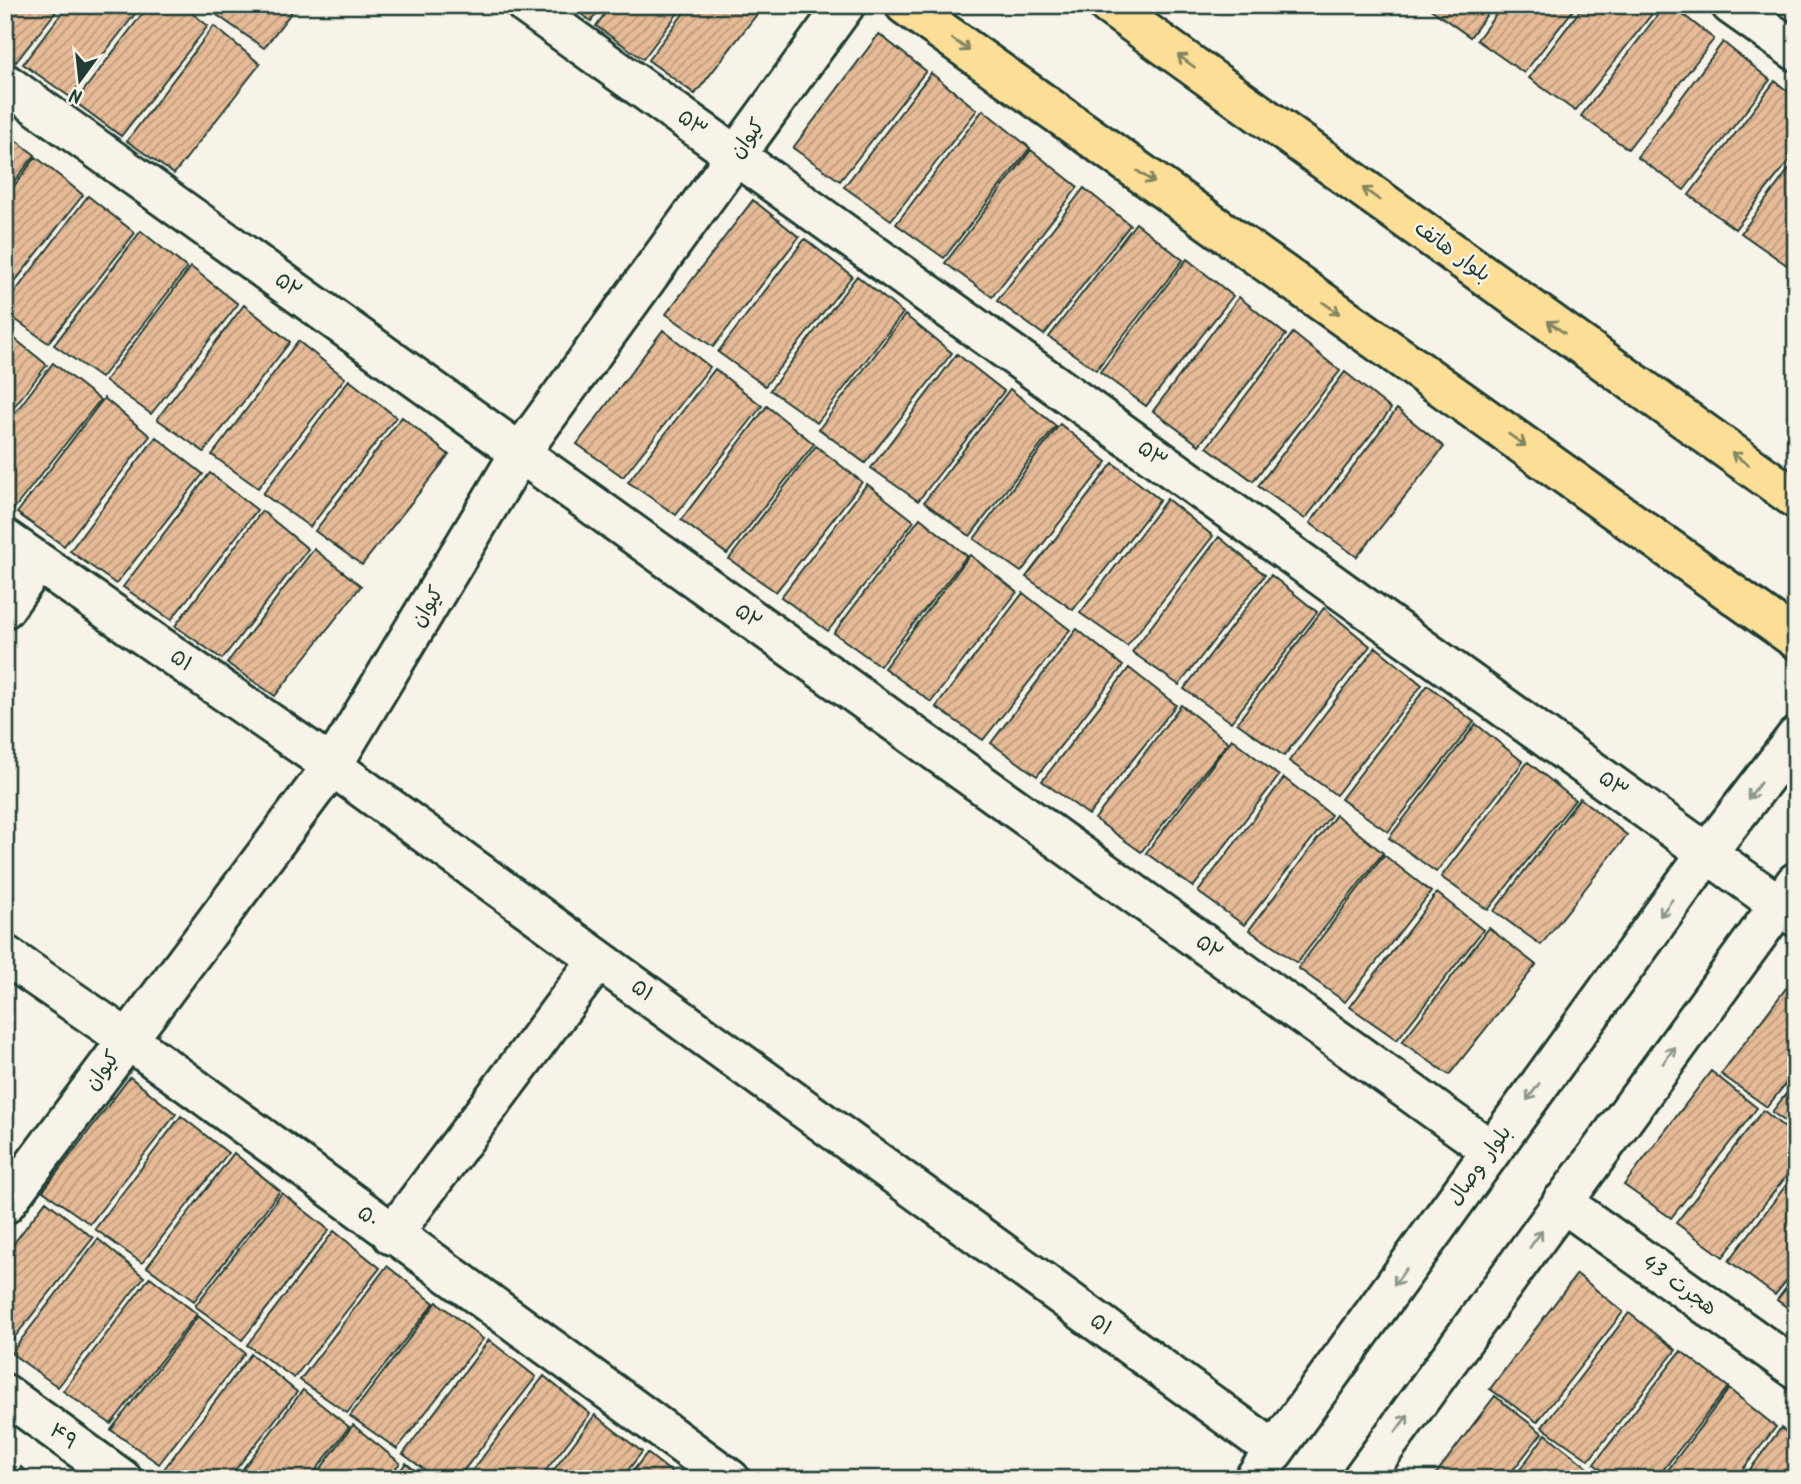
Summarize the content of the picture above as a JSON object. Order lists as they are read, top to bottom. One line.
{"streets":{"main road":["بلوار هاتف"],"street":["۵۳","کیوان","۵۲","۵۱","بلوار وصال","۵۰","هجرت 43","۴۹"]},"crossings":[["۵۳","کیوان"],["۵۳","بلوار وصال"],["کیوان","۵۲"],["کیوان","۵۱"],["کیوان","۵۰"],["۵۲","بلوار وصال"],["۵۱","بلوار وصال"]],"north":"bottom"}
